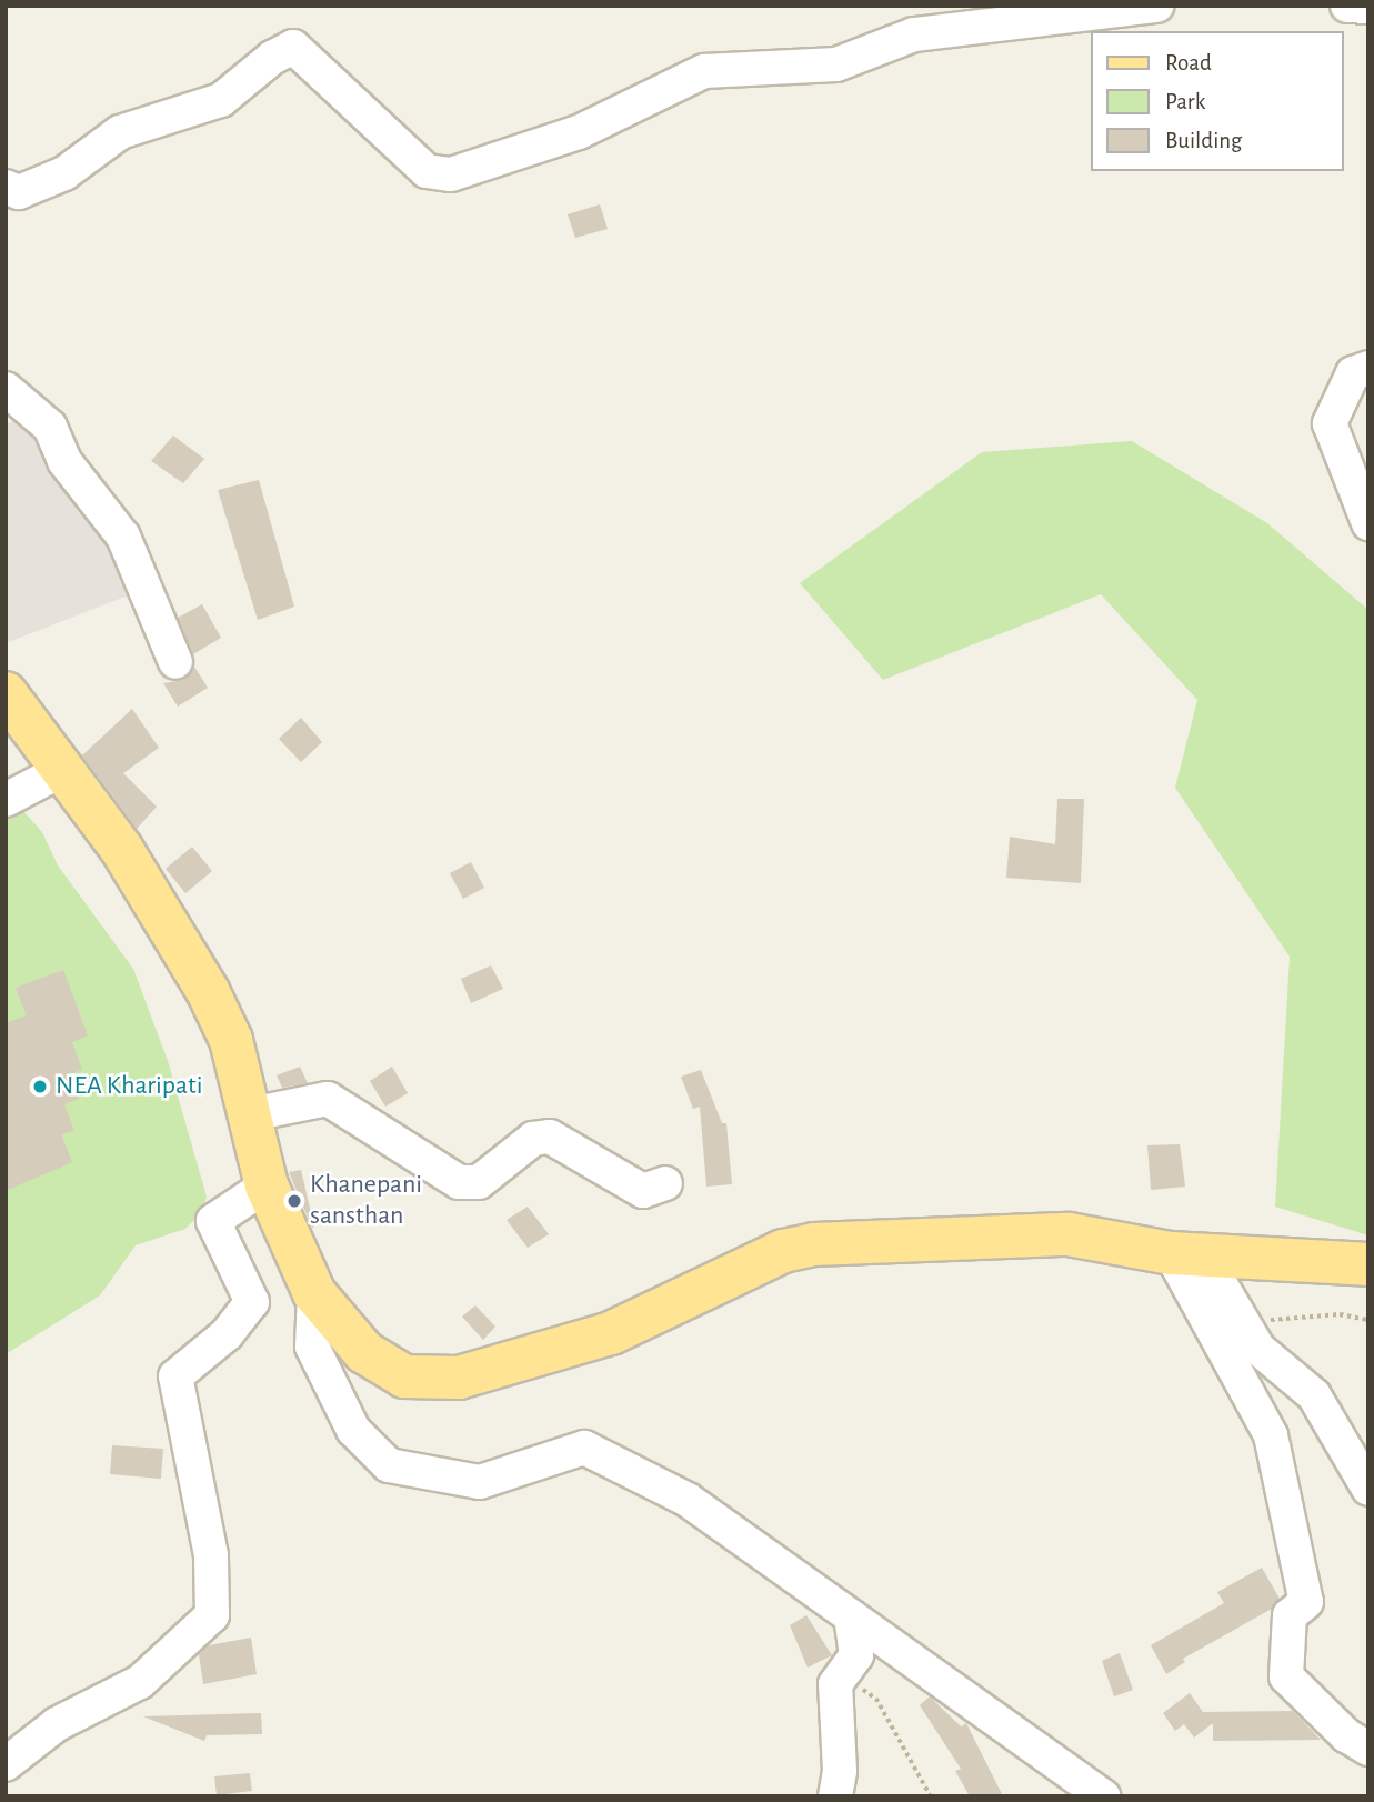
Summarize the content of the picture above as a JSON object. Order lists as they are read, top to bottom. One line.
{"places":["NEA Kharipati","Khanepani sansthan"],"legend":["Road","Park","Building"]}
